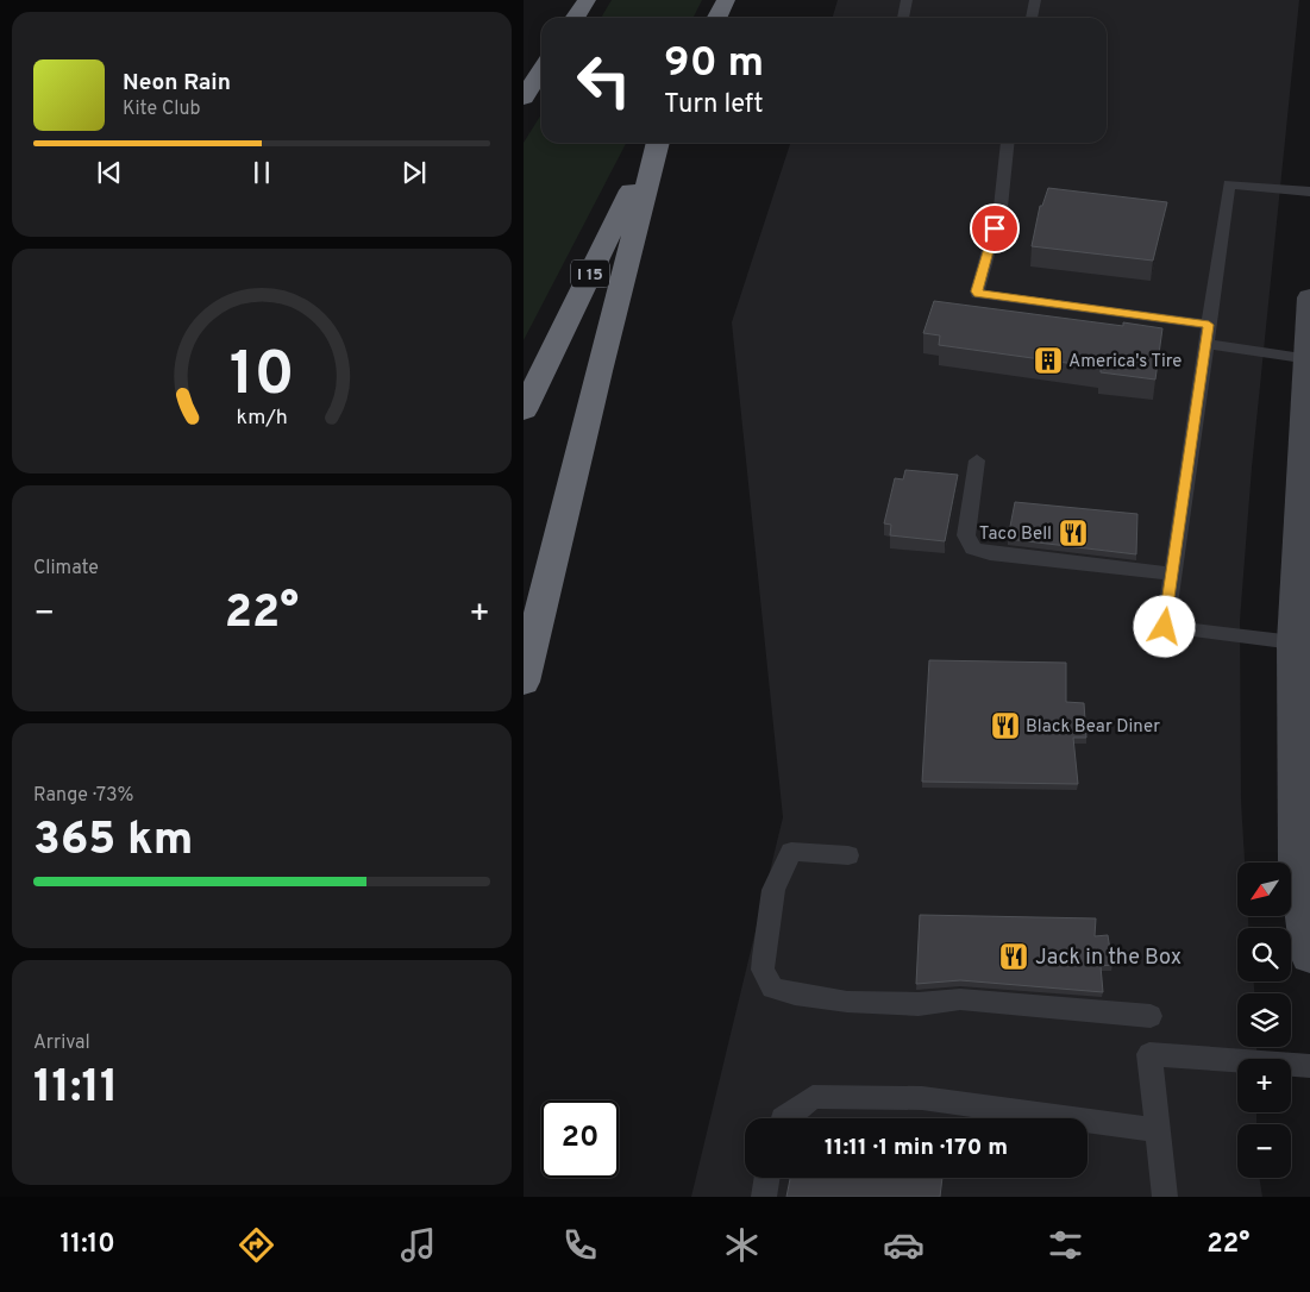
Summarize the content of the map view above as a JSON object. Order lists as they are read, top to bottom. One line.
{"streets":{"highway":["I 15"]},"places":{"building":["America's Tire"],"restaurant":["Taco Bell","Black Bear Diner","Jack in the Box"]},"north":"bottom left","page":{"turn":["90 m","Turn left"],"song":["Neon Rain","Kite Club"],"tile":["Climate",["Range · 73%","365 km"],["Arrival","11:11"]],"heat":["−","22°","+"],"map_buttons":["+","−"],"limit":"20","trip":"11:11 · 1 min · 170 m","tabs":["11:10","22°"],"gauge":["10","km/h"]}}
